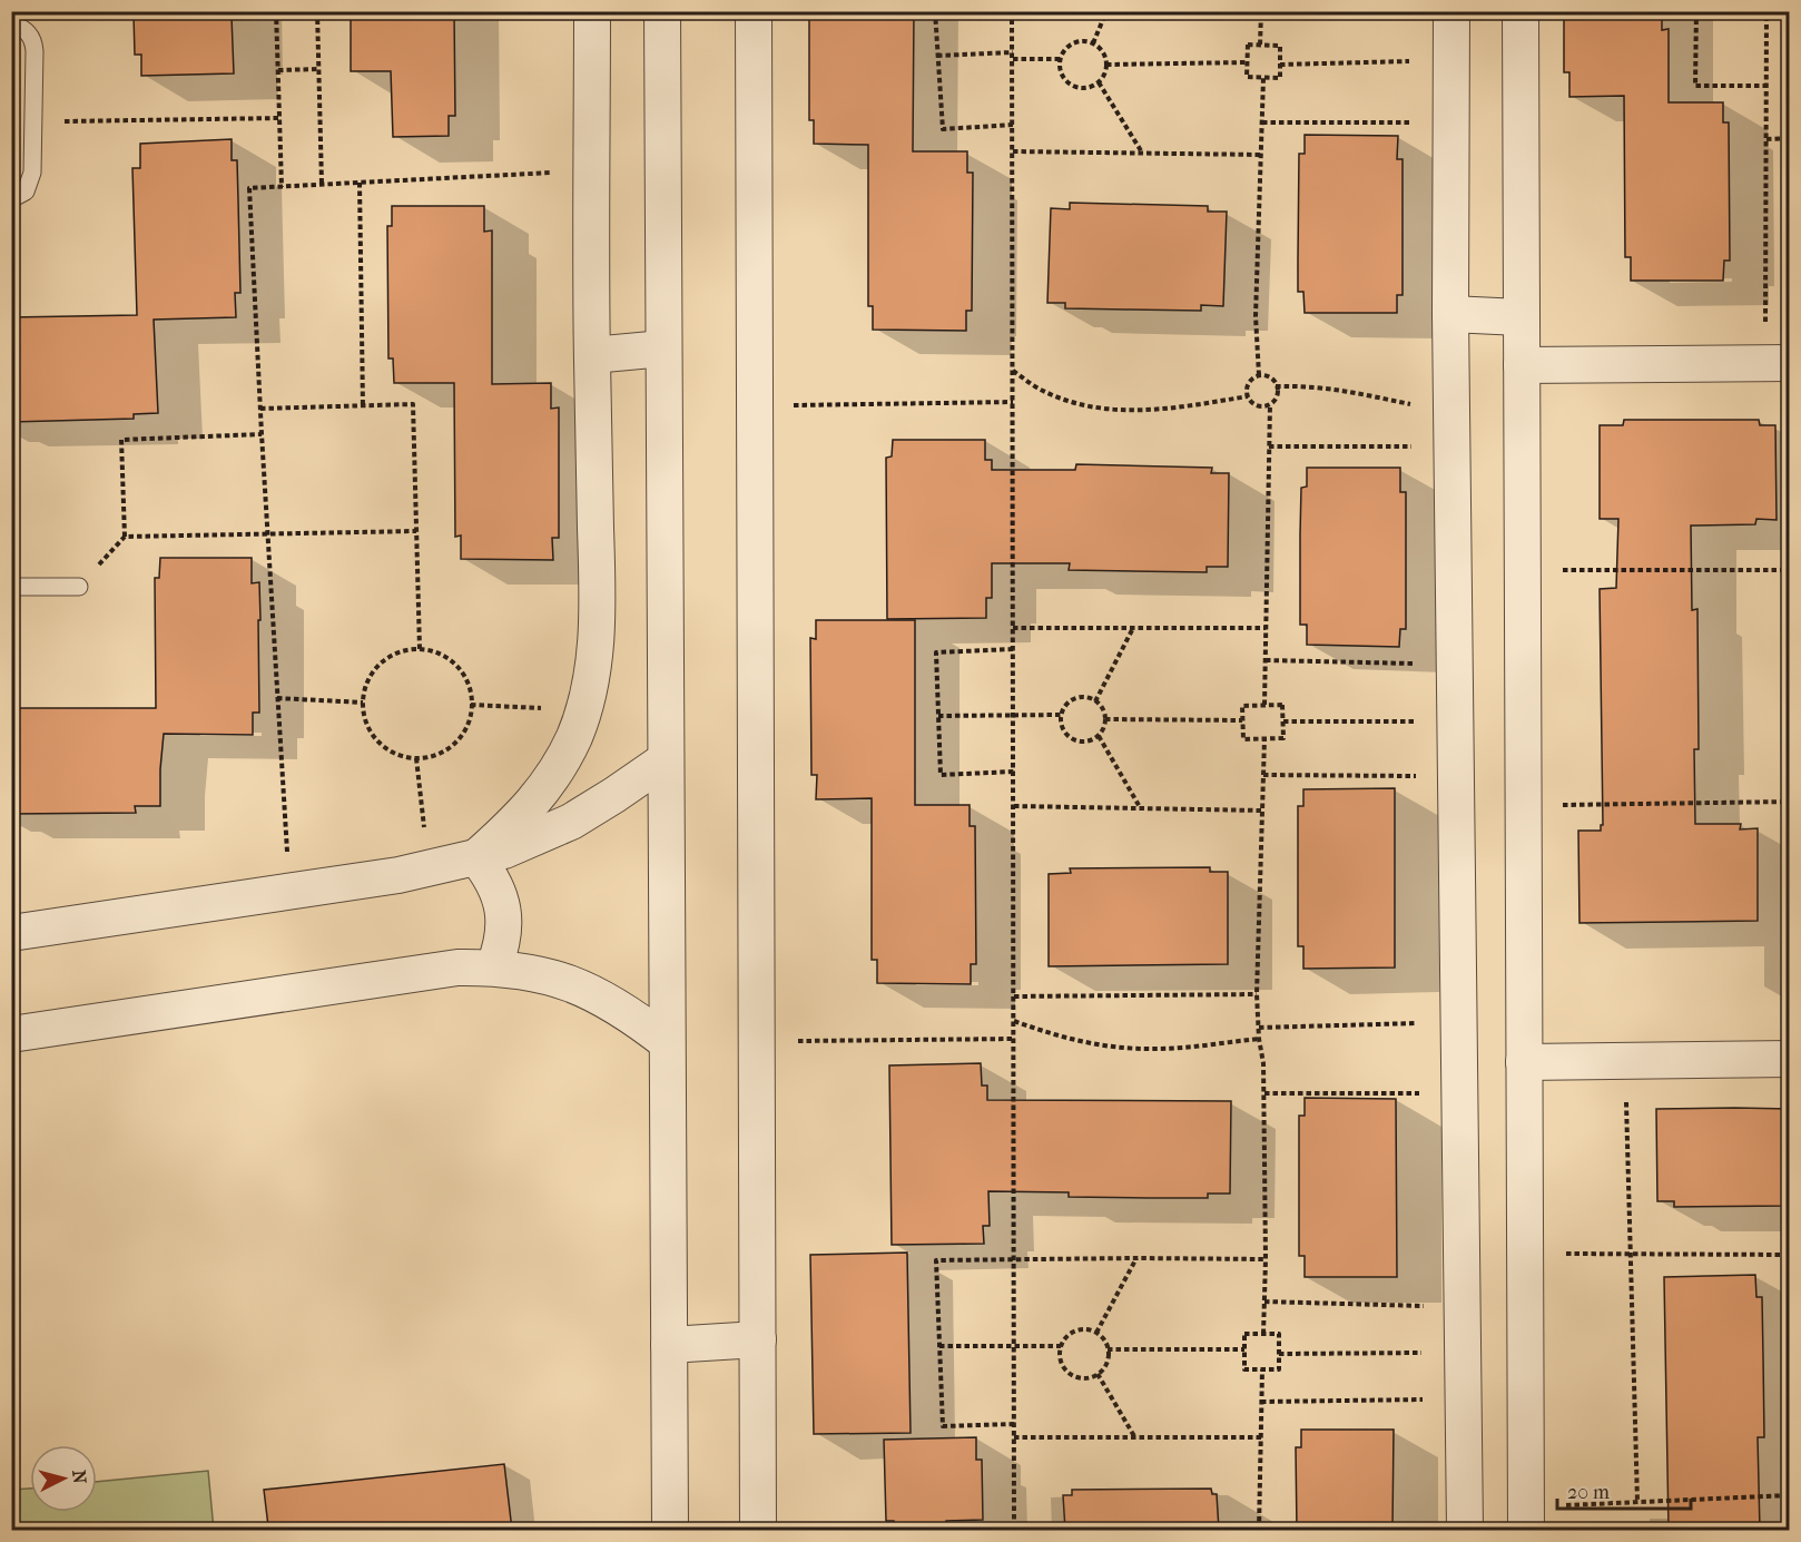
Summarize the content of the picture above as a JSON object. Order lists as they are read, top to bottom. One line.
{"scale_bar":"20 m","north":"right"}
